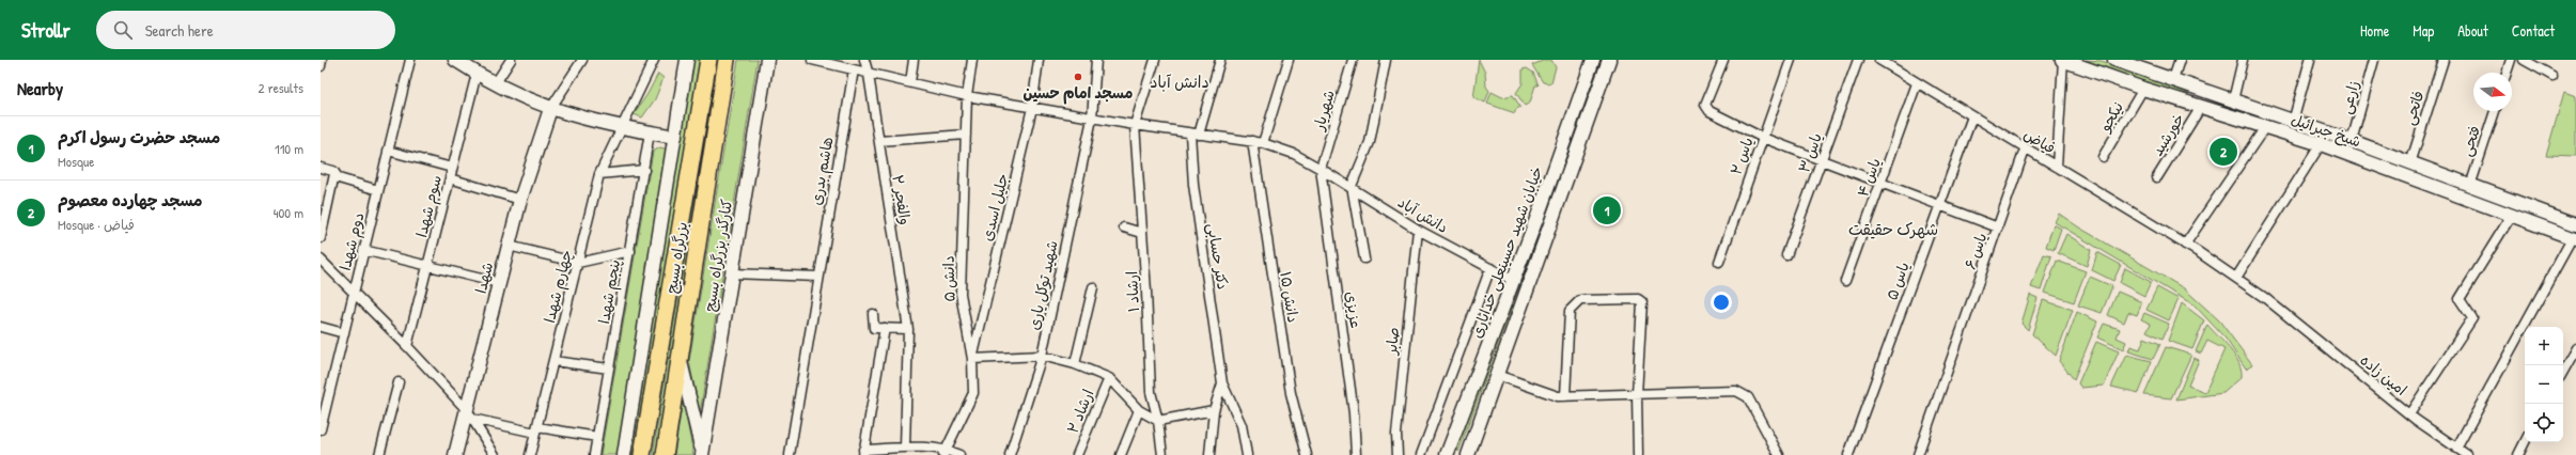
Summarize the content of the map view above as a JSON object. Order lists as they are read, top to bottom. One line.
{"streets":{"highway":["بزرگراه بسیج"],"street":["زارعی","فاتحی","شهریار","نیکجو","شیخ جبرائیل","خورشید","فیاض","فتحی","یاس ۳","یاس ۲","هاشم بدری","یاس ۴","والفجر ۲","سوم شهدا","جلیل اسدی","دانش آباد","دوم شهدا","یاس ۶","خیابان شهید حسینعلی خدایاری","کنارگذر بزرگراه بسیج","دکتر حسابی","شهدا","دانش ۵","یاس ۵","شهید توکل یاری","چهارم شهدا","پنجم شهدا","ارشاد ۱","دانش ۱۵","عزیزی","صابر","امین زاده","ارشاد ۲"]},"crossings":[["زارعی","شیخ جبرائیل"],["فاتحی","شیخ جبرائیل"],["شهریار","دانش آباد"],["شهریار","عزیزی"],["نیکجو","شیخ جبرائیل"],["شیخ جبرائیل","خورشید"],["شیخ جبرائیل","فتحی"],["فیاض","یاس ۴"],["فیاض","یاس ۶"],["فیاض","یاس ۵"],["فیاض","امین زاده"],["هاشم بدری","دانش آباد"],["والفجر ۲","دانش آباد"],["جلیل اسدی","دانش آباد"],["جلیل اسدی","دانش ۵"],["دانش آباد","خیابان شهید حسینعلی خدایاری"],["دانش آباد","دکتر حسابی"],["دانش آباد","دانش ۵"],["دانش آباد","شهید توکل یاری"],["دانش آباد","ارشاد ۱"],["دانش آباد","دانش ۱۵"],["دانش آباد","عزیزی"],["دانش آباد","صابر"]],"districts":["دانش آباد","شهرک حقیقت"],"places":["مسجد امام حسین"],"north":"right","page":{"header":"Strollr","search":"Search here","nav":["Home","Map","About","Contact"],"heading":["Nearby","2 results"],"list":[{"mark":"1","name":"مسجد حضرت رسول اکرم","note":"Mosque","value":"110 m"},{"mark":"2","name":"مسجد چهارده معصوم","note":"Mosque · فیاض","value":"400 m"}],"pins":["2","1"],"map_buttons":["+","−"]}}
